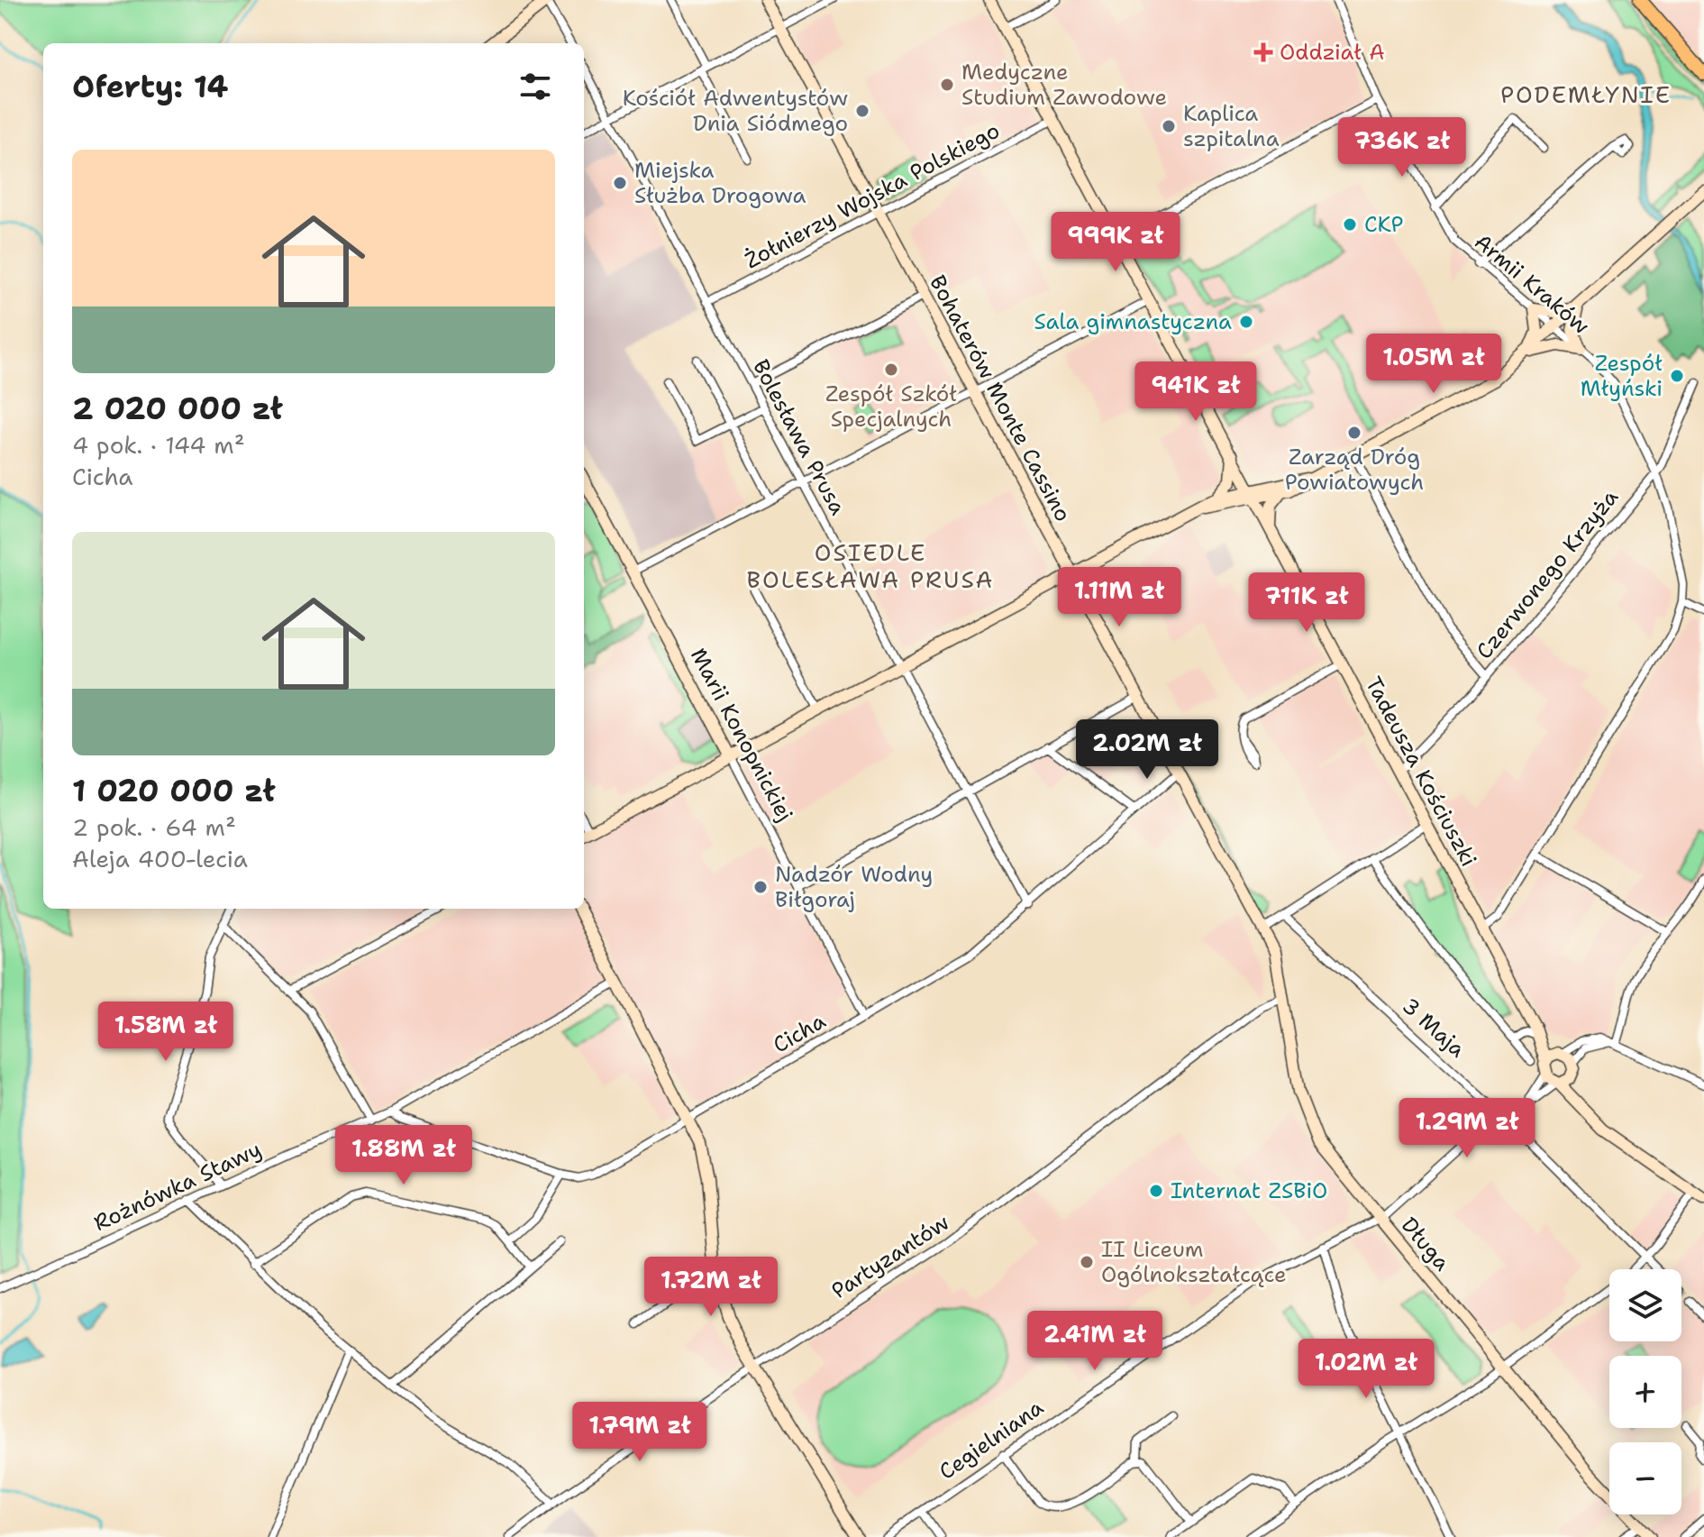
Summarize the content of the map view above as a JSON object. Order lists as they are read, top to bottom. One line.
{"streets":{"street":["Żołnierzy Wojska Polskiego","Armii Kraków","Bohaterów Monte Cassino","Bolesława Prusa","Czerwonego Krzyża","Marii Konopnickiej","Tadeusza Kościuszki","3 Maja","Cicha","Rożnówka Stawy","Długa","Partyzantów","Cegielniana"]},"crossings":[["Żołnierzy Wojska Polskiego","Bohaterów Monte Cassino"],["Żołnierzy Wojska Polskiego","Bolesława Prusa"],["Żołnierzy Wojska Polskiego","Tadeusza Kościuszki"],["Armii Kraków","Czerwonego Krzyża"],["Bohaterów Monte Cassino","Cicha"],["Bohaterów Monte Cassino","Długa"],["Bolesława Prusa","Cicha"],["Czerwonego Krzyża","Tadeusza Kościuszki"],["Marii Konopnickiej","Cicha"],["Tadeusza Kościuszki","Cegielniana"],["3 Maja","Cegielniana"],["Cicha","Rożnówka Stawy"],["Długa","Partyzantów"],["Długa","Cegielniana"]],"districts":["PODEMŁYNIE","OSIEDLE BOLESŁAWA PRUSA"],"places":{"health":["Oddział A"],"other":["Medyczne Studium Zawodowe","Kościół Adwentystów Dnia Siódmego","Kaplica szpitalna","Miejska Służba Drogowa","CKP","Sala gimnastyczna","Zespół Szkół Specjalnych","Zespół Młyński","Zarząd Dróg Powiatowych","Nadzór Wodny Biłgoraj","Internat ZSBiO","II Liceum Ogólnokształcące"]},"page":{"heading":"Oferty: 14","price":["736K zł","999K zł","1.05M zł","941K zł","1.11M zł","711K zł","2.02M zł","1.58M zł","1.29M zł","1.88M zł","1.72M zł","2.41M zł","1.02M zł","1.79M zł"],"list":[{"name":"2 020 000 zł","note":"4 pok. · 144 m² · Cicha"},{"name":"1 020 000 zł","note":"2 pok. · 64 m² · Aleja 400-lecia"}],"map_buttons":["+","−"]}}
